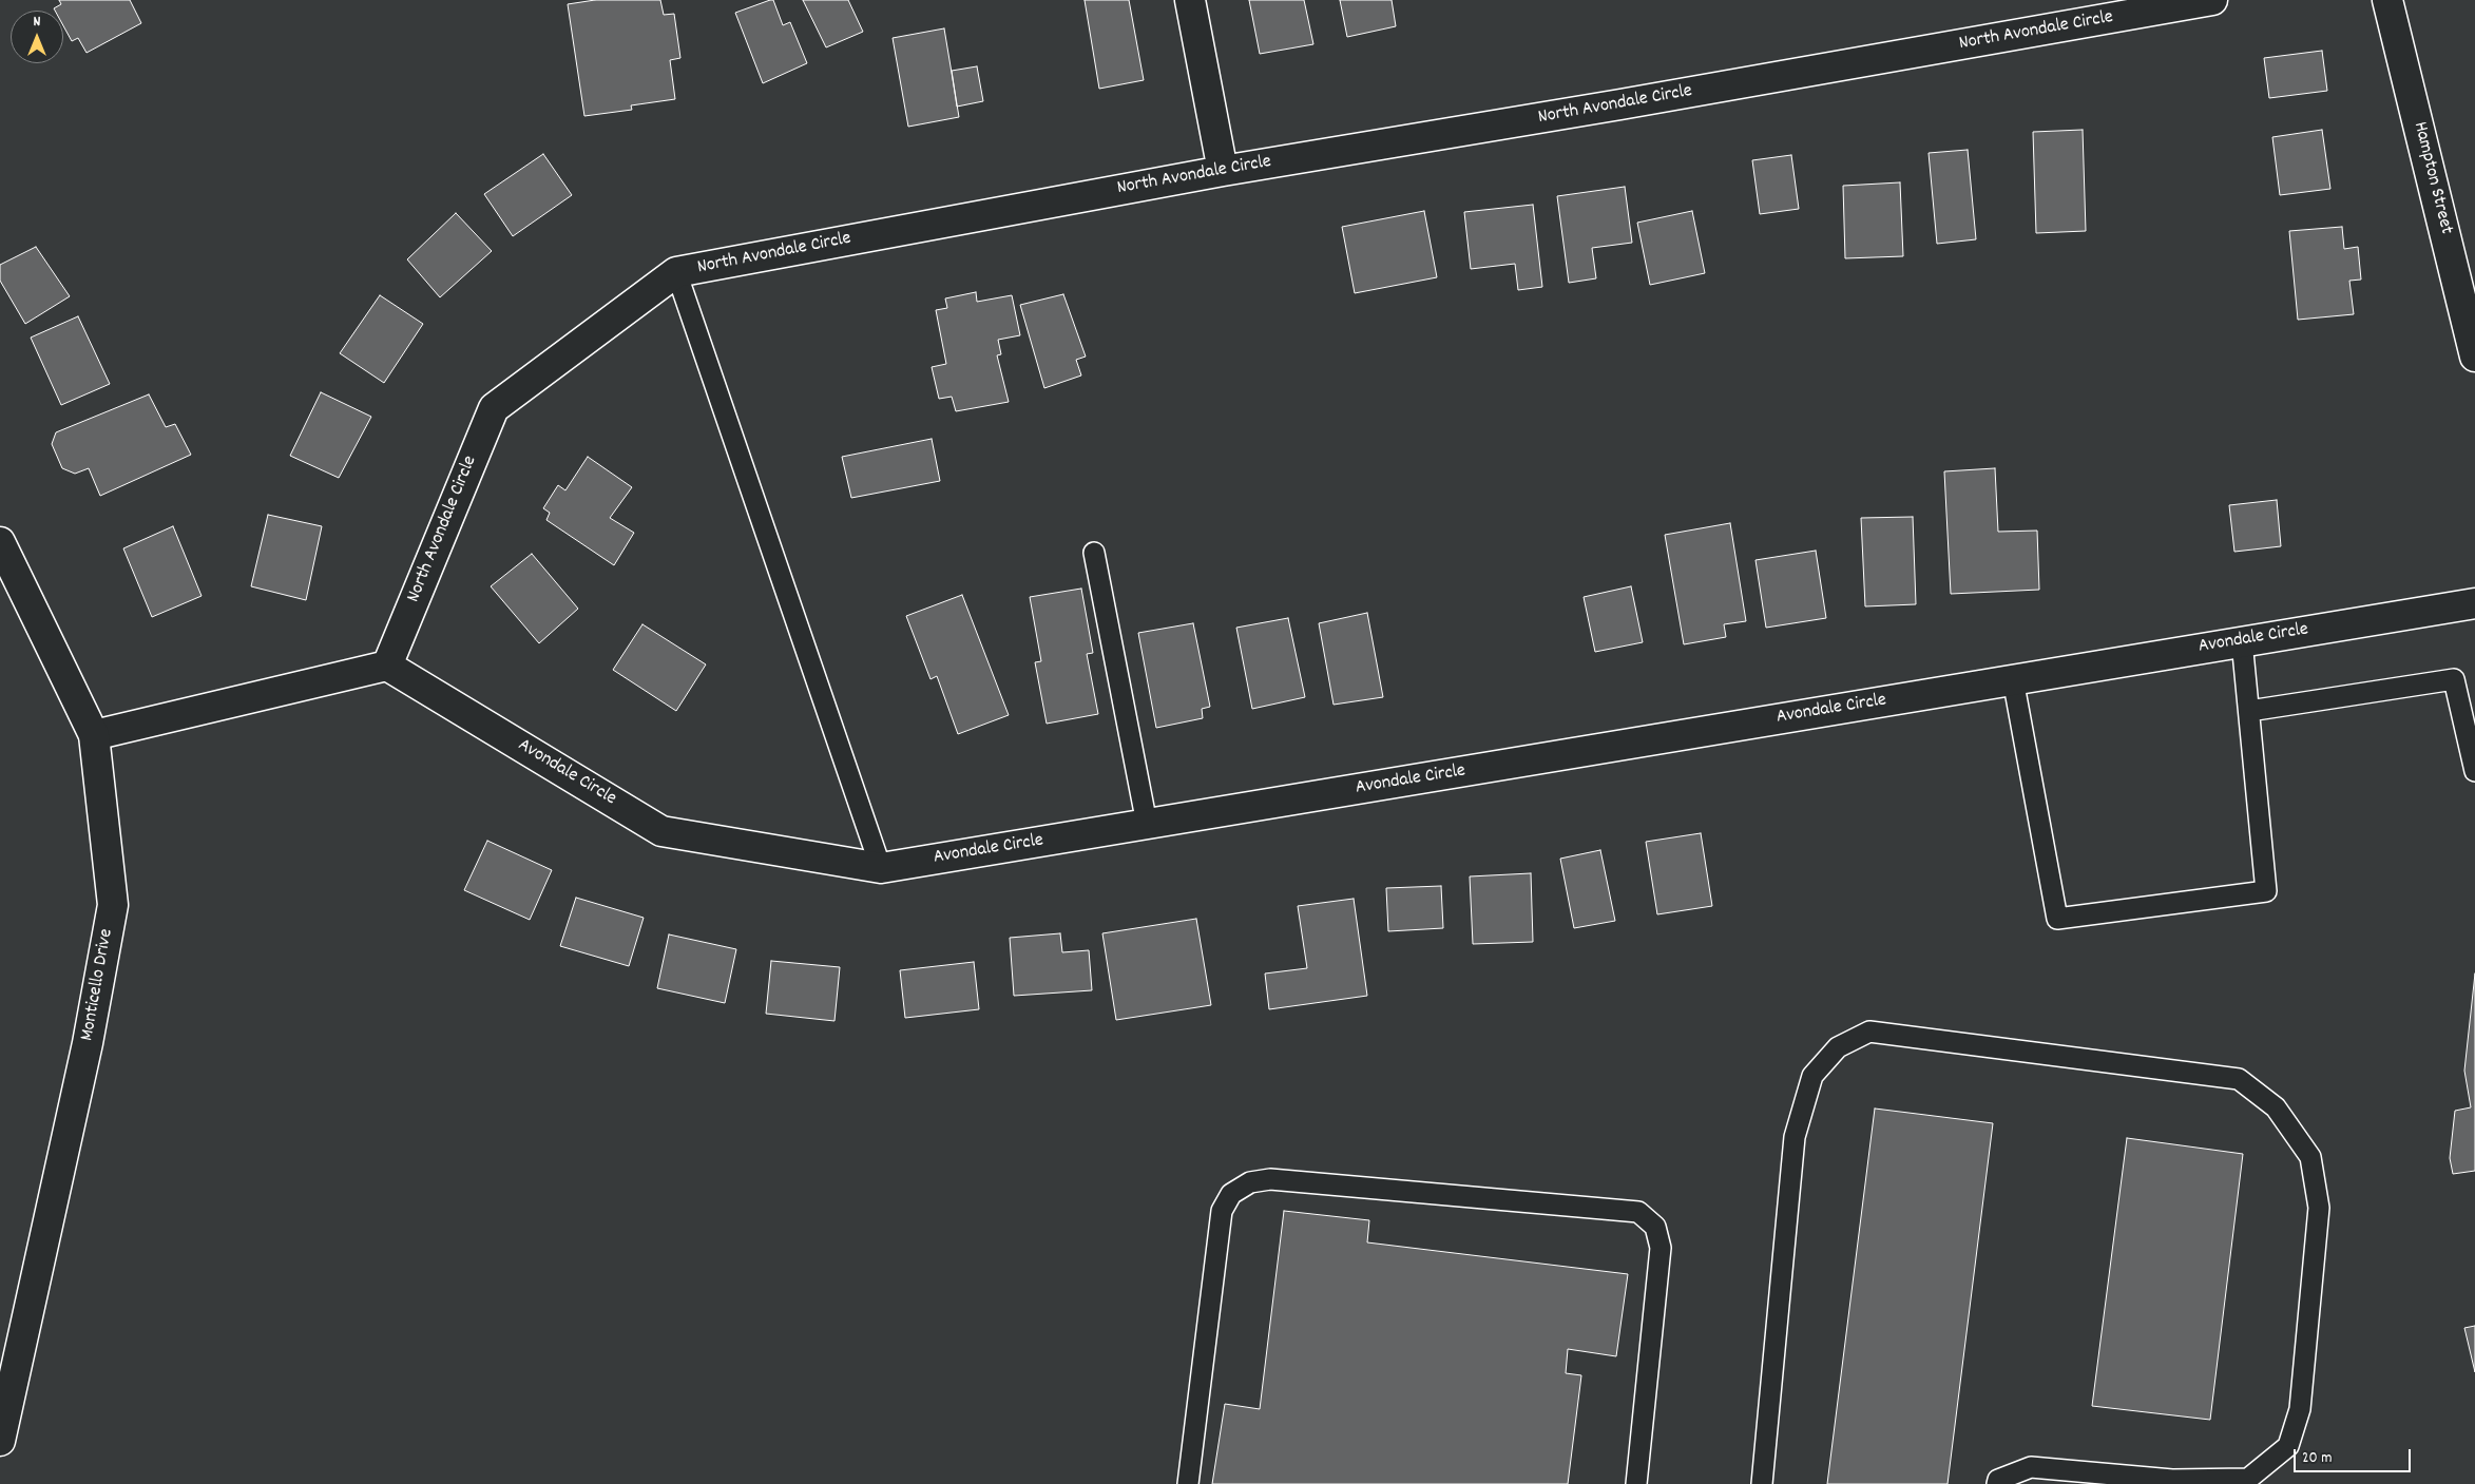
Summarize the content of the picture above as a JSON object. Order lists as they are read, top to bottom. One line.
{"streets":{"street":["North Avondale Circle","Hampton Street","Avondale Circle","Monticello Drive"]},"crossings":[["North Avondale Circle","Avondale Circle"]],"scale_bar":"20 m","north":"top"}
